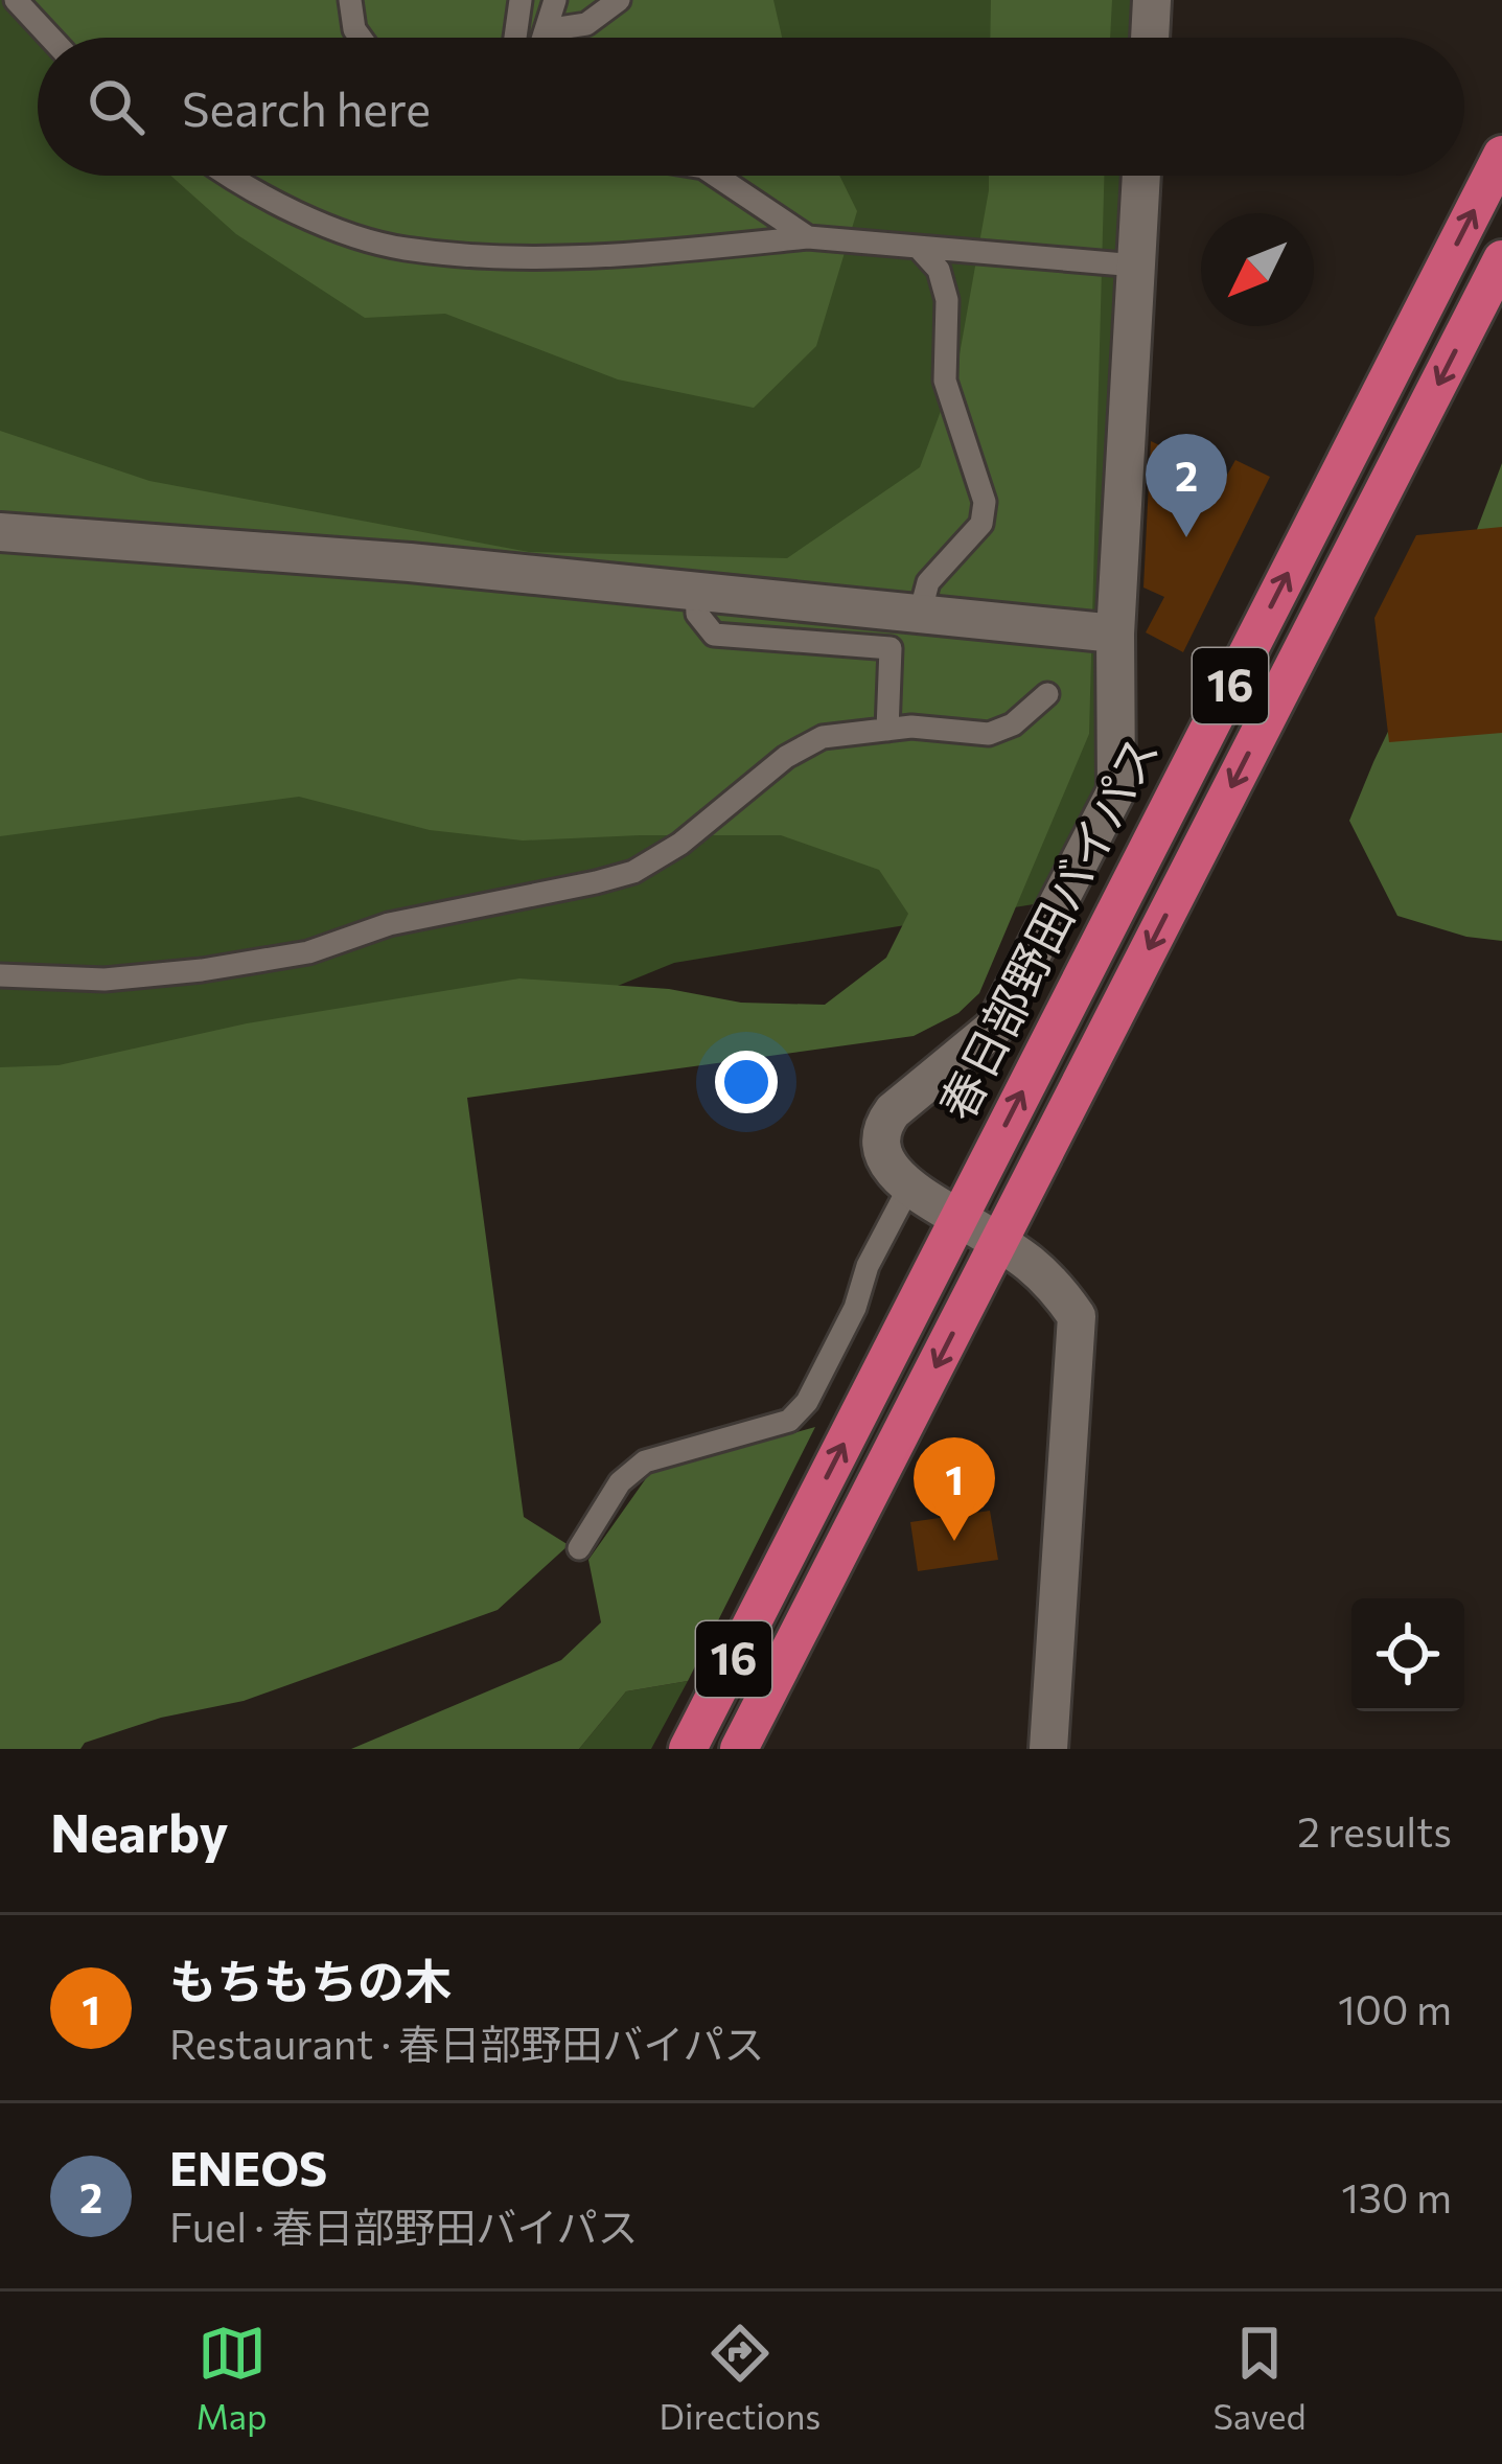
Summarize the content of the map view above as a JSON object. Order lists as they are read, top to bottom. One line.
{"streets":{"highway":["16","春日部野田バイパス"]},"north":"bottom left","page":{"search":"Search here","pins":["2","1"],"heading":["Nearby","2 results"],"list":[{"mark":"1","name":"もちもちの木","note":"Restaurant · 春日部野田バイパス","value":"100 m"},{"mark":"2","name":"ENEOS","note":"Fuel · 春日部野田バイパス","value":"130 m"}],"nav":["Map","Directions","Saved"]}}
